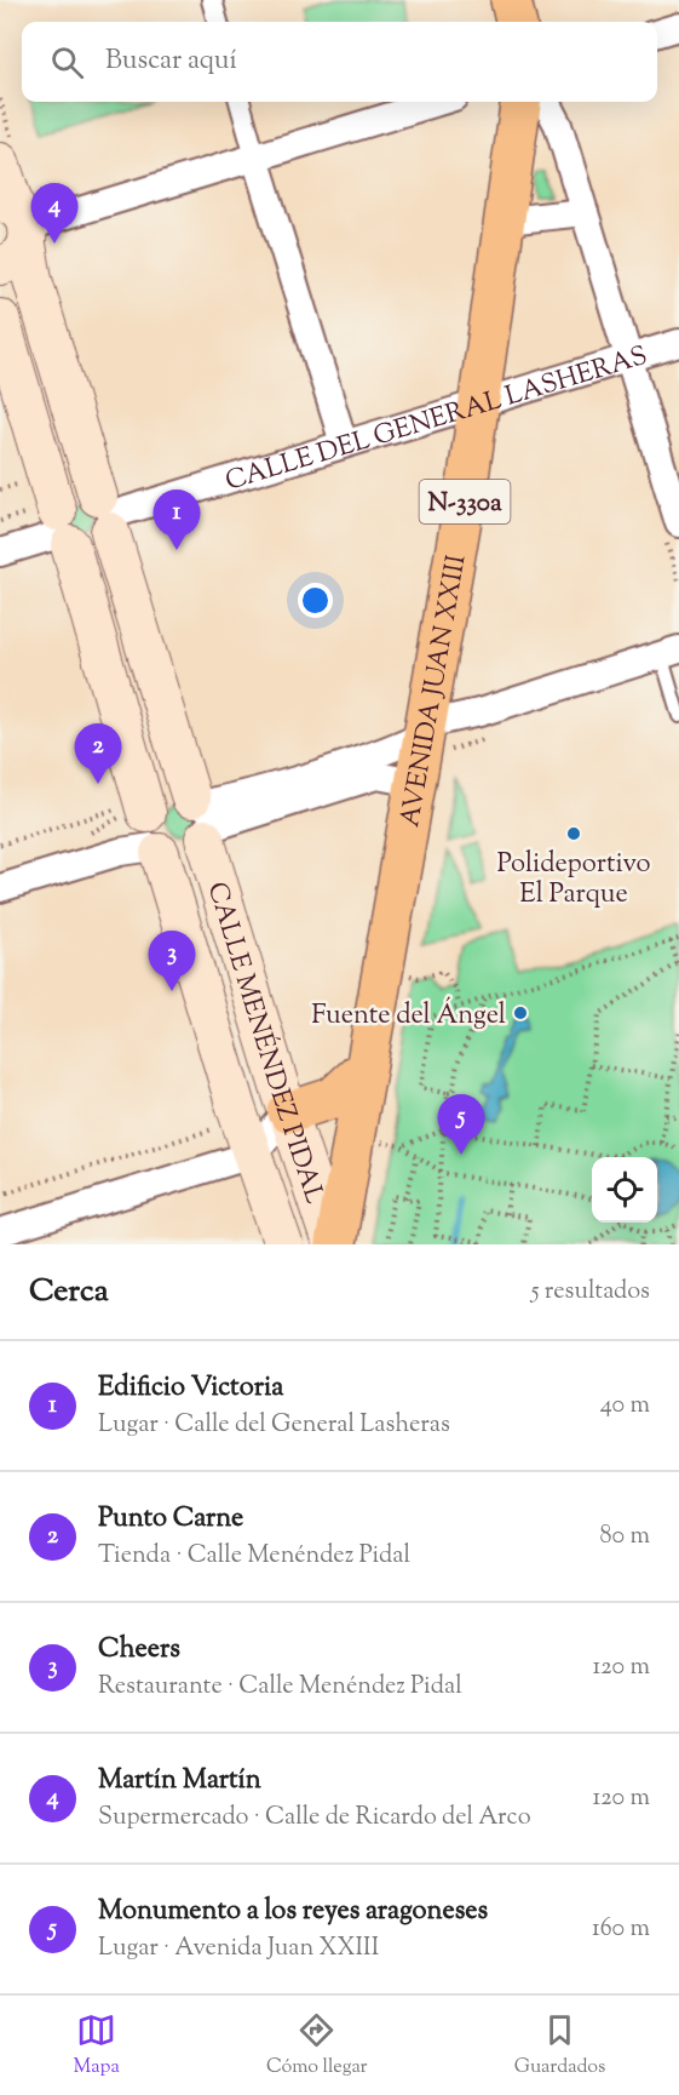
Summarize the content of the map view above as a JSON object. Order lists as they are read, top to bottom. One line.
{"streets":{"highway":["N-330a","AVENIDA JUAN XXIII"],"main road":["CALLE MENÉNDEZ PIDAL"],"street":["CALLE DEL GENERAL LASHERAS"]},"crossings":[["CALLE DEL GENERAL LASHERAS","AVENIDA JUAN XXIII"],["CALLE DEL GENERAL LASHERAS","CALLE MENÉNDEZ PIDAL"],["AVENIDA JUAN XXIII","CALLE MENÉNDEZ PIDAL"]],"places":["Polideportivo El Parque","Fuente del Ángel"],"page":{"search":"Buscar aquí","pins":["4","1","2","3","5"],"heading":["Cerca","5 resultados"],"list":[{"mark":"1","name":"Edificio Victoria","note":"Lugar · Calle del General Lasheras","value":"40 m"},{"mark":"2","name":"Punto Carne","note":"Tienda · Calle Menéndez Pidal","value":"80 m"},{"mark":"3","name":"Cheers","note":"Restaurante · Calle Menéndez Pidal","value":"120 m"},{"mark":"4","name":"Martín Martín","note":"Supermercado · Calle de Ricardo del Arco","value":"120 m"},{"mark":"5","name":"Monumento a los reyes aragoneses","note":"Lugar · Avenida Juan XXIII","value":"160 m"}],"nav":["Mapa","Cómo llegar","Guardados"]}}
